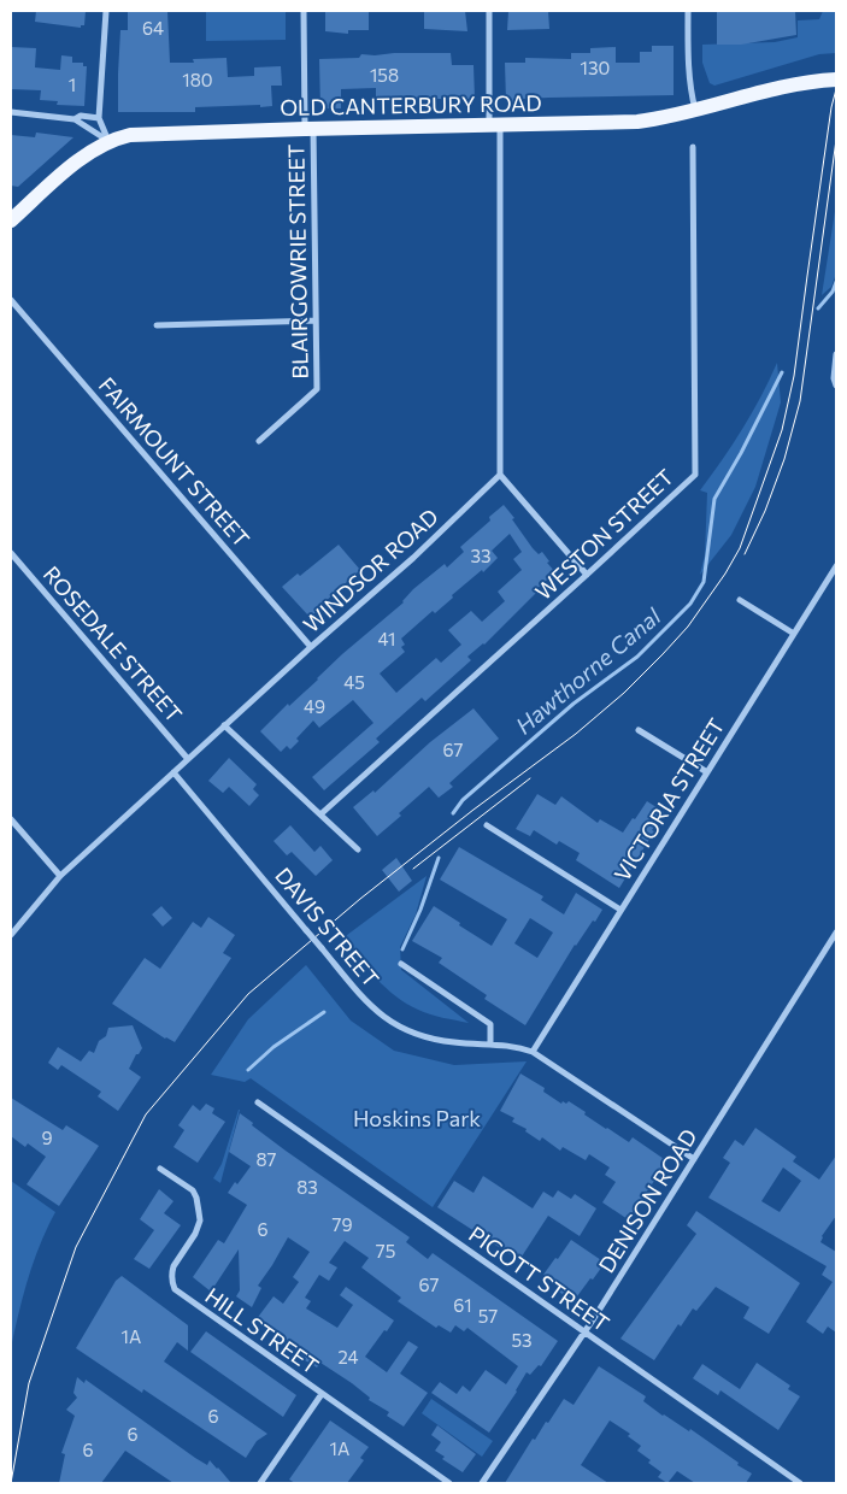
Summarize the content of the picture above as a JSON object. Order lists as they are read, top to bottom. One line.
{"streets":{"main road":["OLD CANTERBURY ROAD"],"street":["BLAIRGOWRIE STREET","FAIRMOUNT STREET","WESTON STREET","WINDSOR ROAD","ROSEDALE STREET","VICTORIA STREET","DAVIS STREET","DENISON ROAD","PIGOTT STREET","HILL STREET"]},"crossings":[["OLD CANTERBURY ROAD","BLAIRGOWRIE STREET"],["FAIRMOUNT STREET","WINDSOR ROAD"],["WINDSOR ROAD","ROSEDALE STREET"],["WINDSOR ROAD","DAVIS STREET"],["VICTORIA STREET","DAVIS STREET"],["DAVIS STREET","DENISON ROAD"],["DENISON ROAD","PIGOTT STREET"]],"water":["Hawthorne Canal"],"parks":["Hoskins Park"],"house_numbers":["64","130","158","180","1","33","41","45","49","67","9","87","83","79","6","75","67","61","57","1A","53","24","6","6","1A","6"]}
